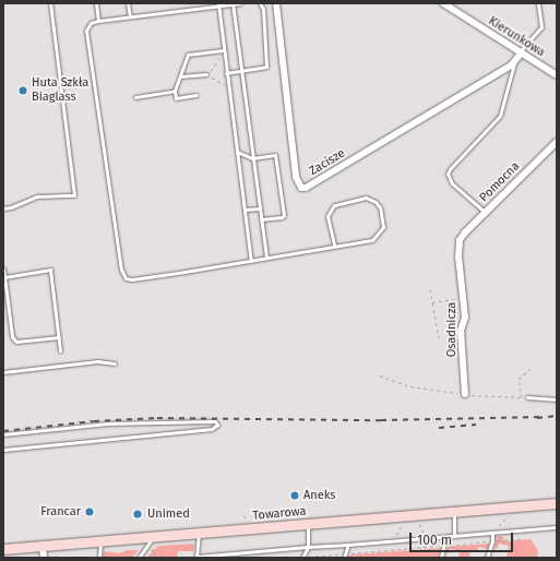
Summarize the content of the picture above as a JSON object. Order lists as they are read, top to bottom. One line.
{"streets":{"main road":["Towarowa"],"street":["Kierunkowa","Zacisze","Pomocna","Osadnicza"]},"crossings":[["Kierunkowa","Zacisze"],["Pomocna","Osadnicza"]],"places":["Huta Szkła Biaglass","Aneks","Francar","Unimed"],"scale_bar":"100 m"}
